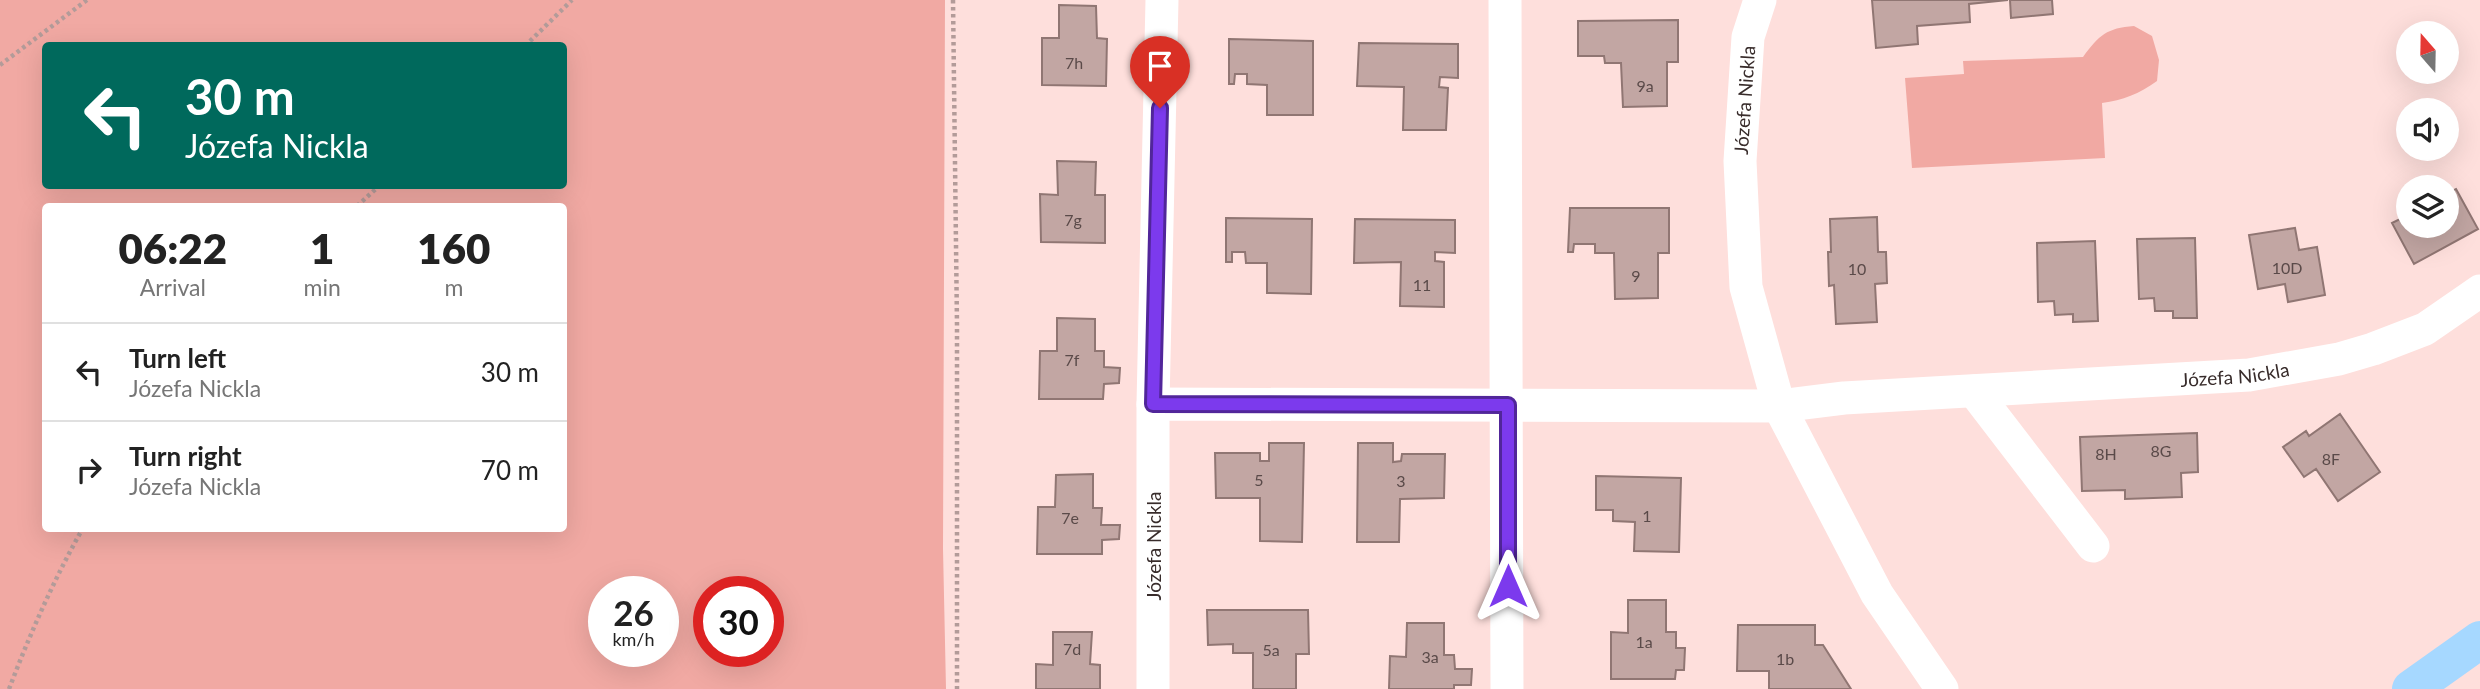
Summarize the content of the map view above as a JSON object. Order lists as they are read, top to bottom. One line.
{"streets":{"street":["Józefa Nickla"]},"house_numbers":["7h","9a","7g","10D","10","9","11","7f","8G","8H","8F","5","3","1","7e","1a","7d","5a","3a","1b"],"north":"top","page":{"turn":["30 m","Józefa Nickla"],"eta":["06:22","Arrival","1","min","160","m"],"list":[{"name":"Turn left","note":"Józefa Nickla","value":"30 m"},{"name":"Turn right","note":"Józefa Nickla","value":"70 m"}],"speed":"26 km/h","limit":"30"}}
